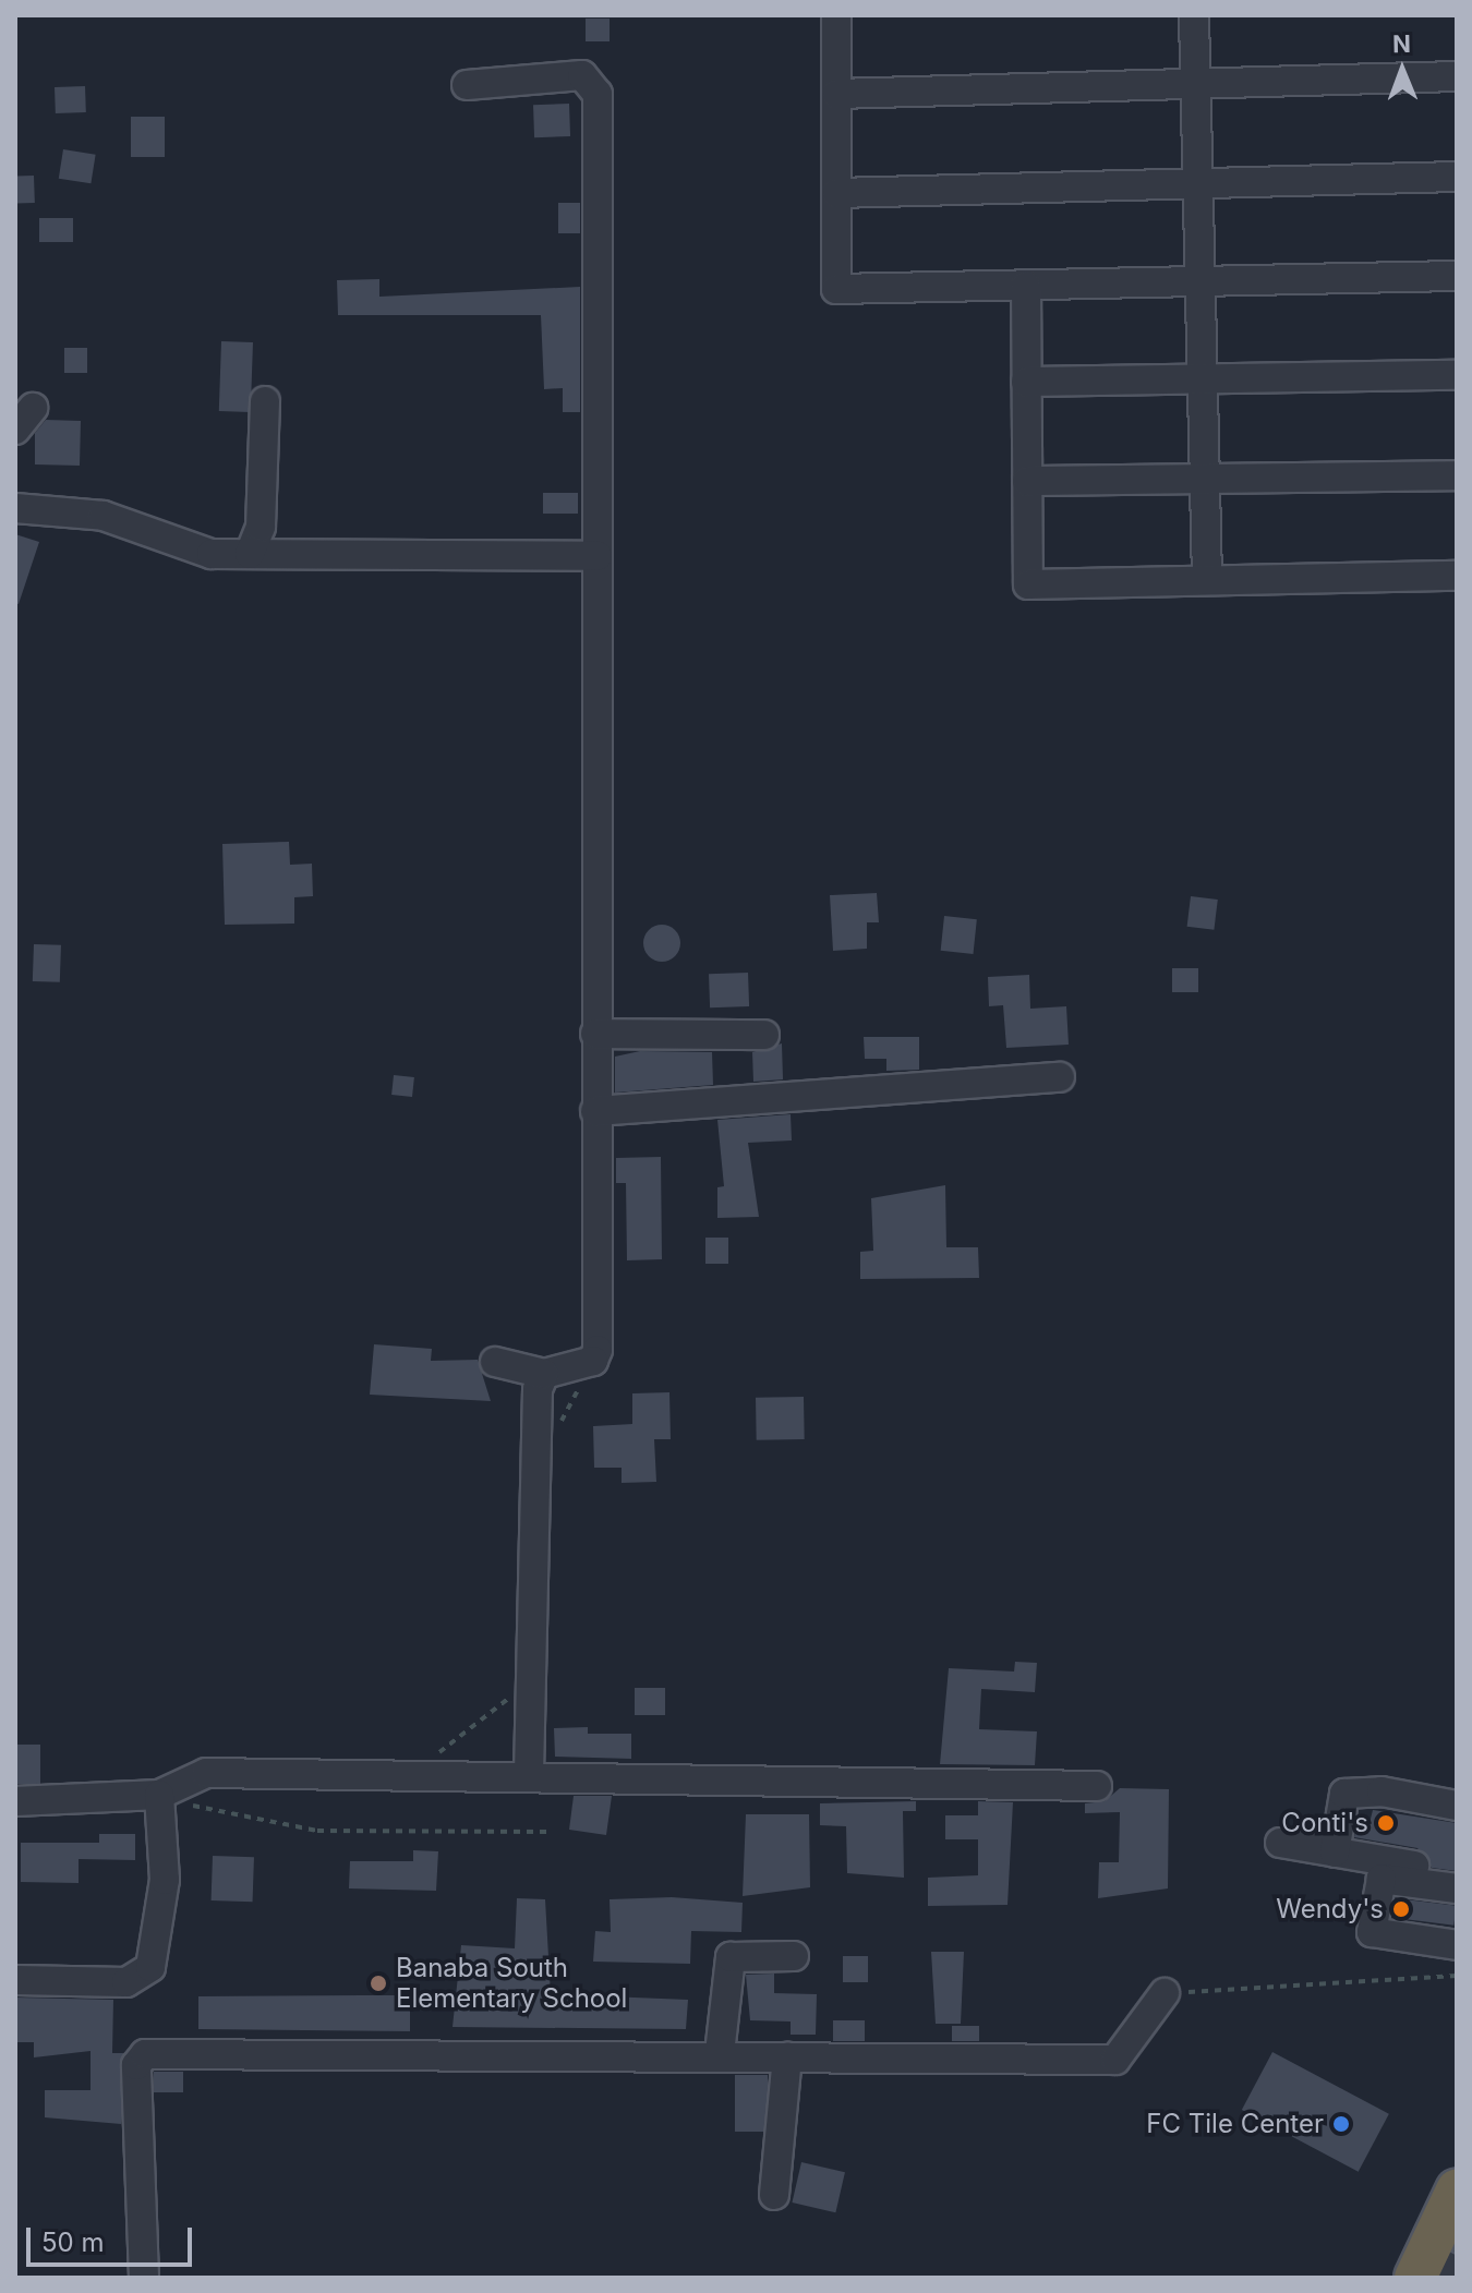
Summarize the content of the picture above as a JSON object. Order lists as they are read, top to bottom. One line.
{"places":["Conti's","Wendy's","Banaba South Elementary School","FC Tile Center"],"scale_bar":"50 m","north":"top"}
